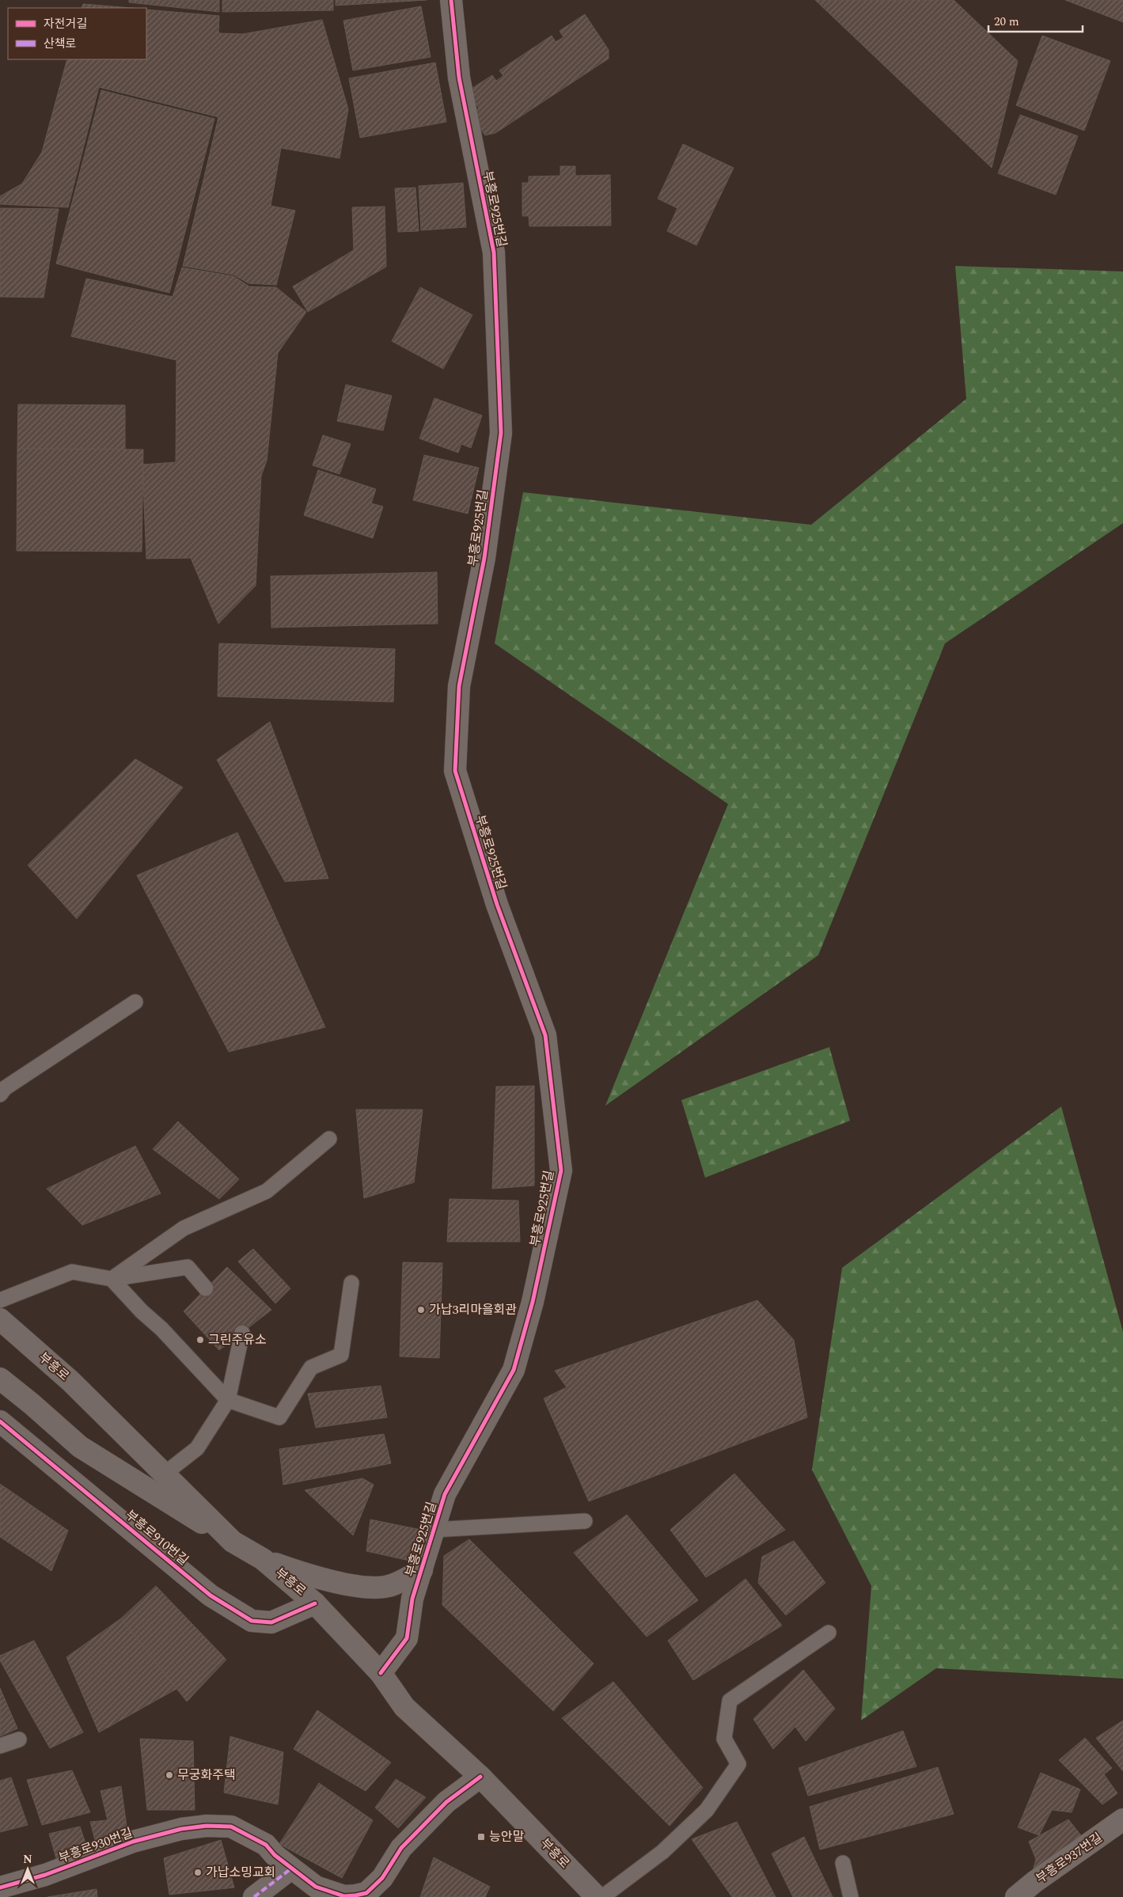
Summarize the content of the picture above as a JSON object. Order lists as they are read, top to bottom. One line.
{"streets":{"street":["부흥로925번길","부흥로","부흥로910번길","부흥로930번길","부흥로937번길"]},"crossings":[["부흥로925번길","부흥로"],["부흥로","부흥로910번길"],["부흥로","부흥로930번길"]],"places":{"other":["가납3리마을회관","그린주유소","무궁화주택","가납소밍교회"],"transit":["능안말"]},"legend":["자전거길","산책로"],"scale_bar":"20 m","north":"top"}
